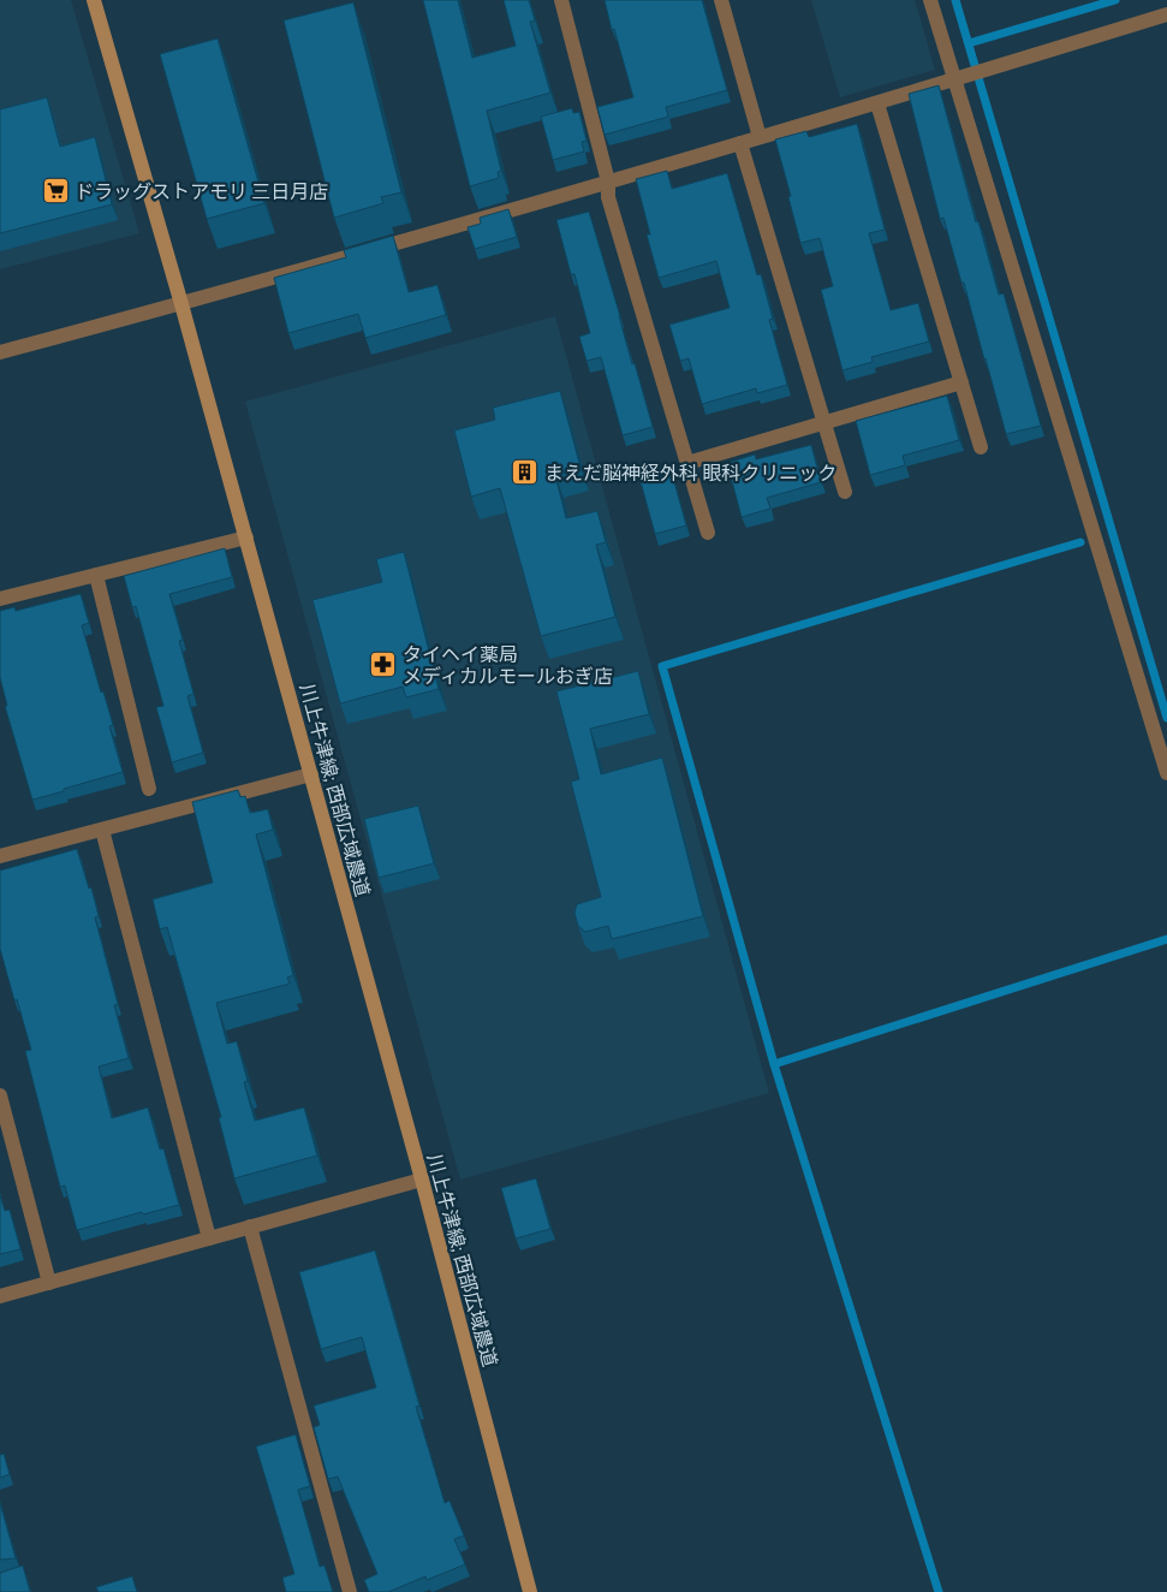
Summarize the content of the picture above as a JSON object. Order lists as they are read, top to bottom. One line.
{"streets":{"main road":["川上牛津線; 西部広域農道"]},"places":{"supermarket":["ドラッグストアモリ 三日月店"],"building":["まえだ脳神経外科 眼科クリニック"],"pharmacy":["タイヘイ薬局 メディカルモールおぎ店"]}}
